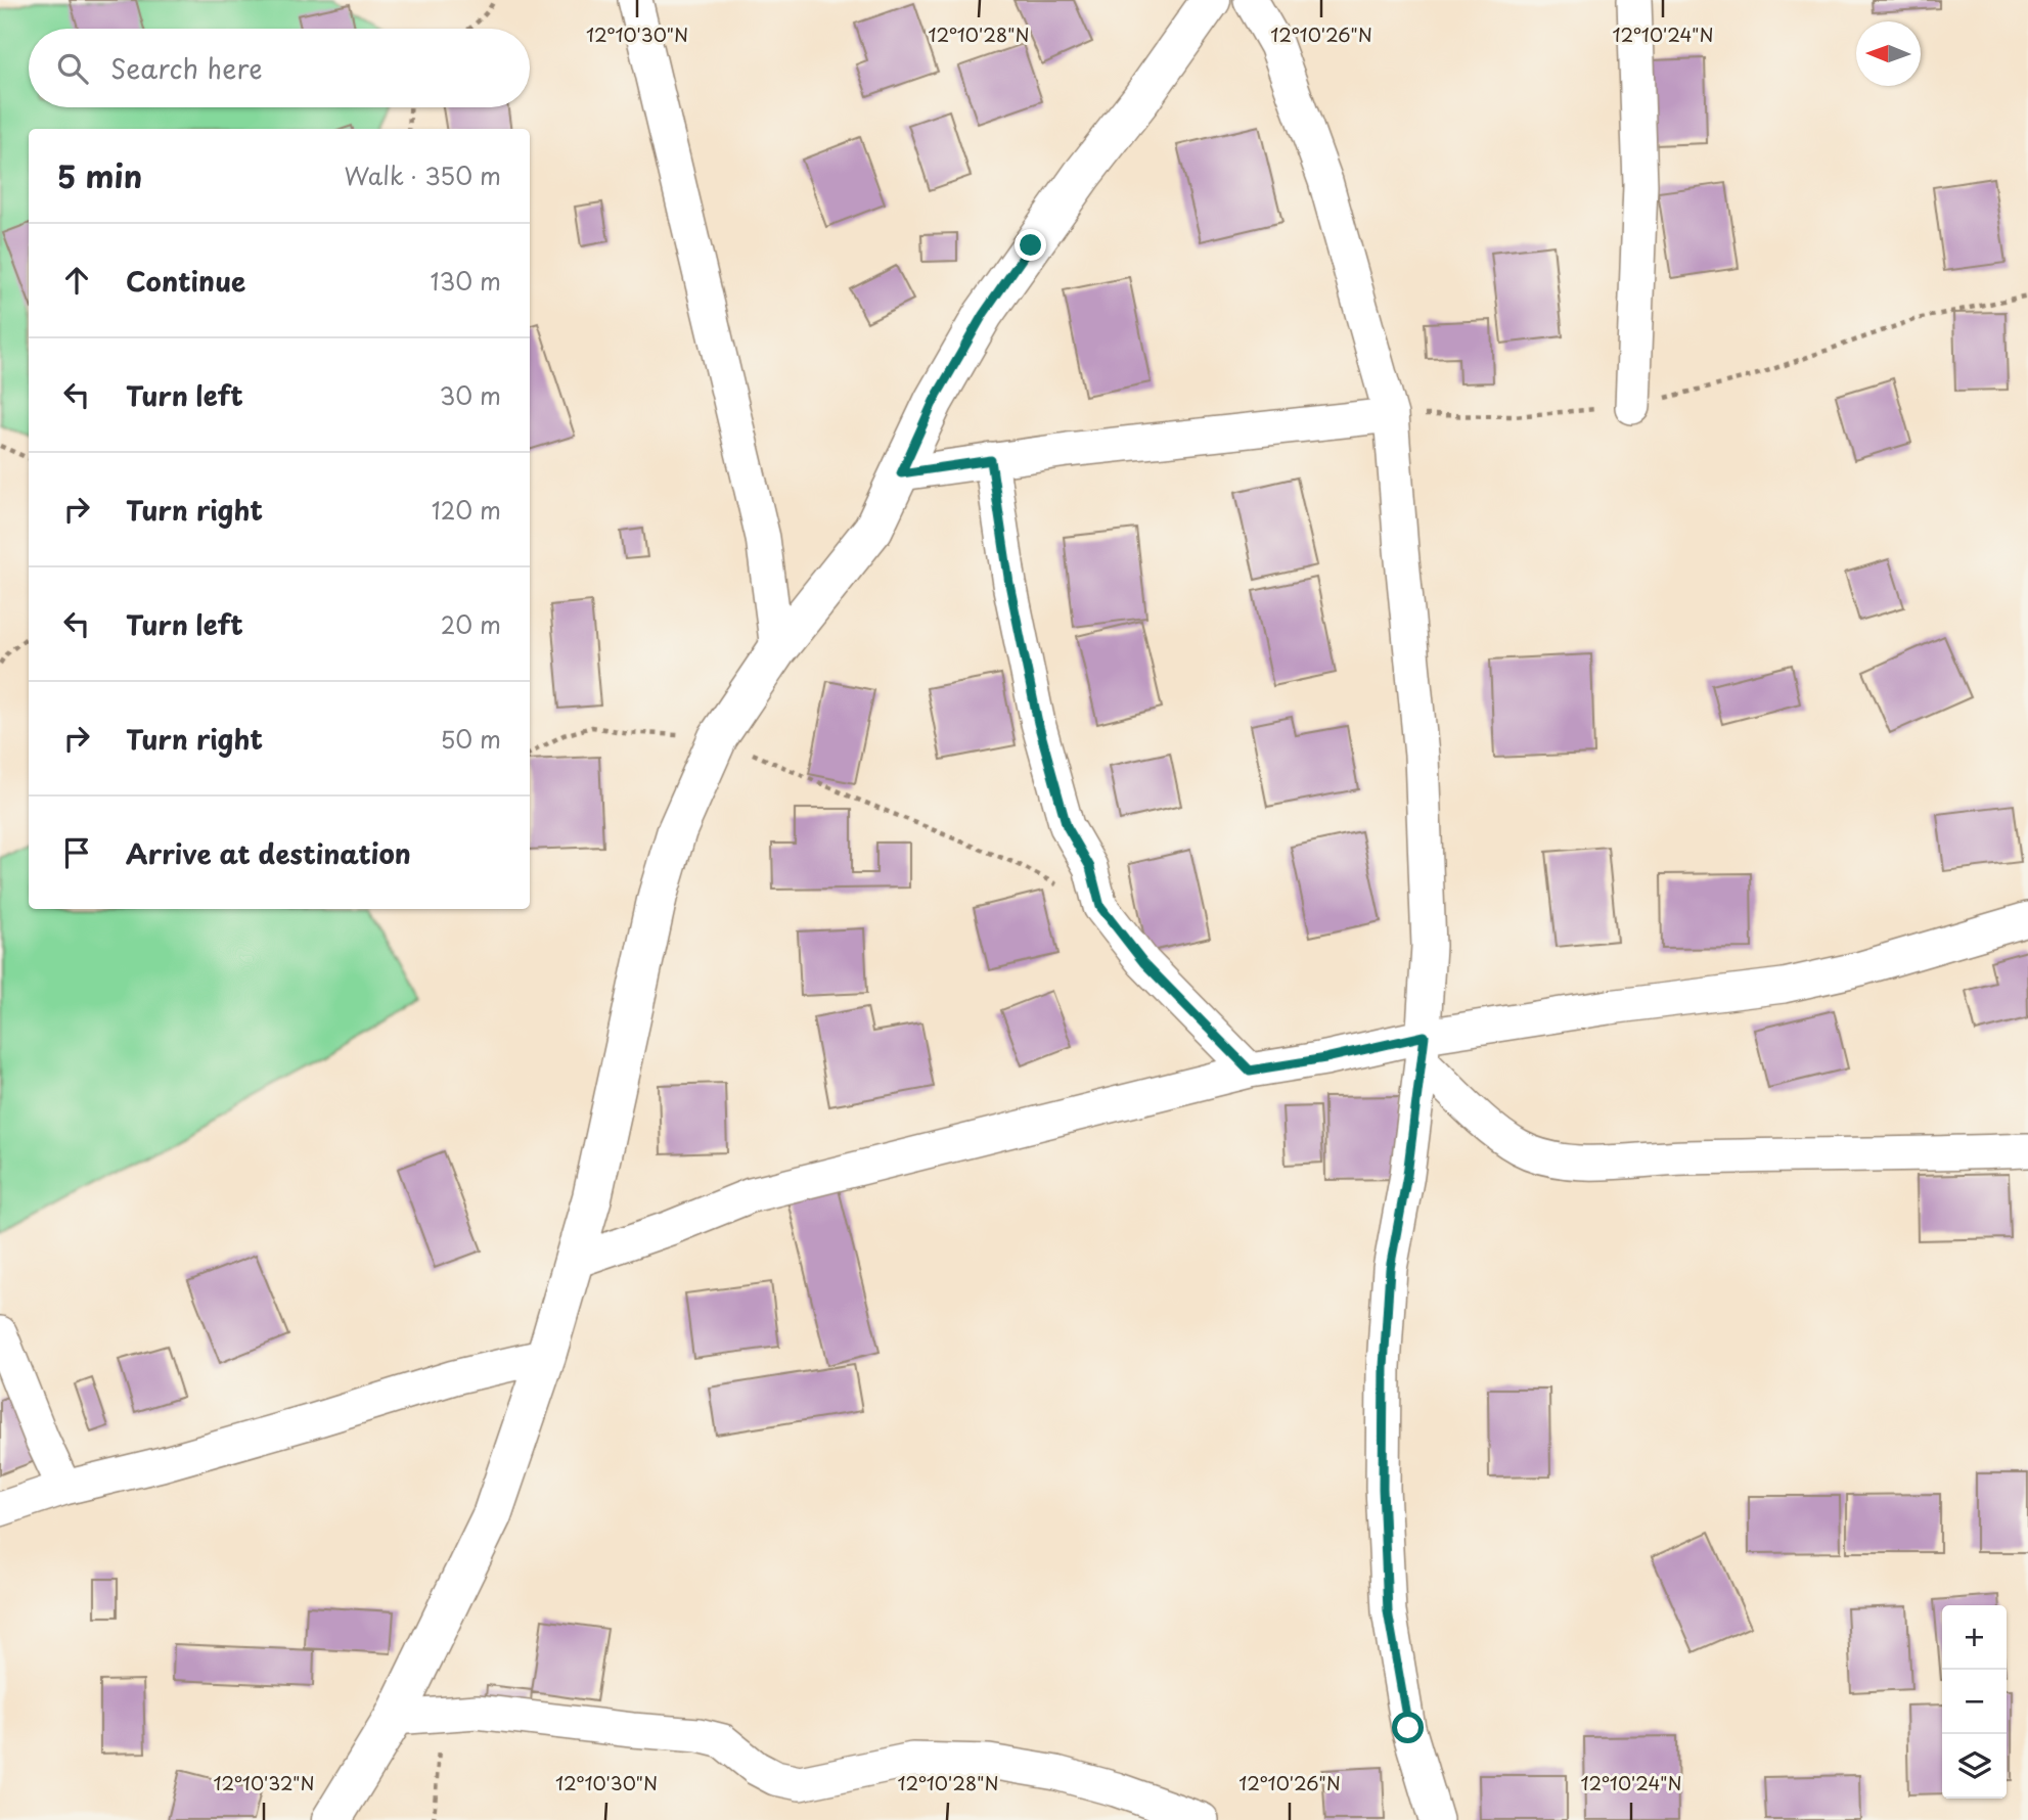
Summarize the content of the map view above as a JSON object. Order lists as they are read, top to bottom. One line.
{"north":"left","page":{"search":"Search here","heading":["5 min","Walk · 350 m"],"list":[["Continue","130 m"],["Turn left","30 m"],["Turn right","120 m"],["Turn left","20 m"],["Turn right","50 m"],"Arrive at destination"],"map_buttons":["+","−"]},"coordinates":["12°10'30\"N","12°10'28\"N","12°10'26\"N","12°10'24\"N","12°10'32\"N"]}
